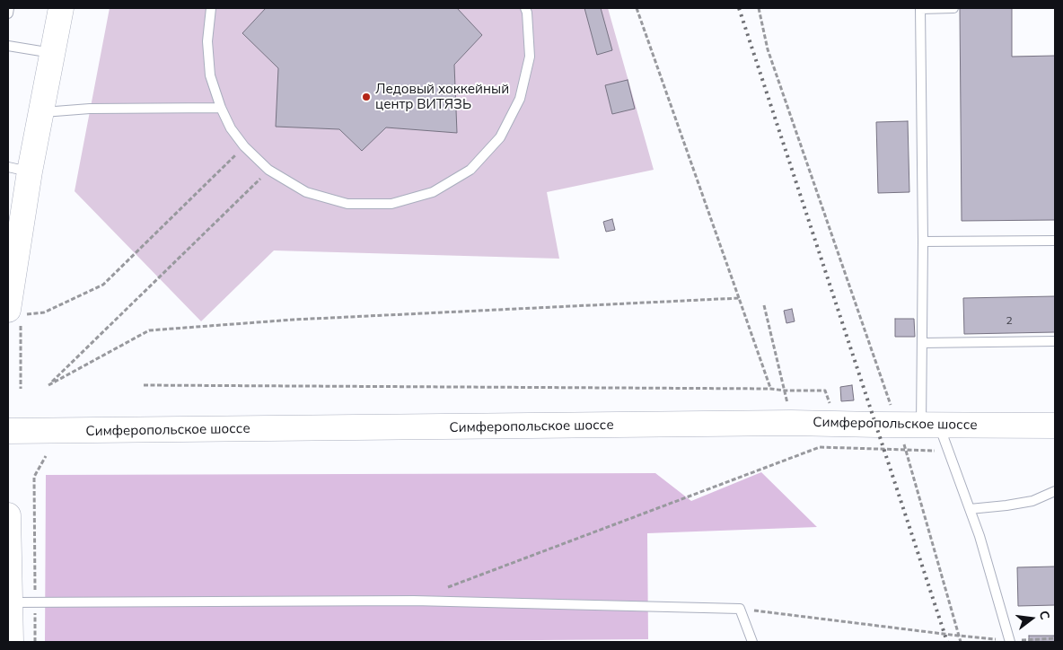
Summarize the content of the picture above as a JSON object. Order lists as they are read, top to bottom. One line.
{"streets":{"main road":["Симферопольское шоссе"]},"places":["Ледовый хоккейный центр ВИТЯЗЬ"],"house_numbers":["2"],"north":"right"}
